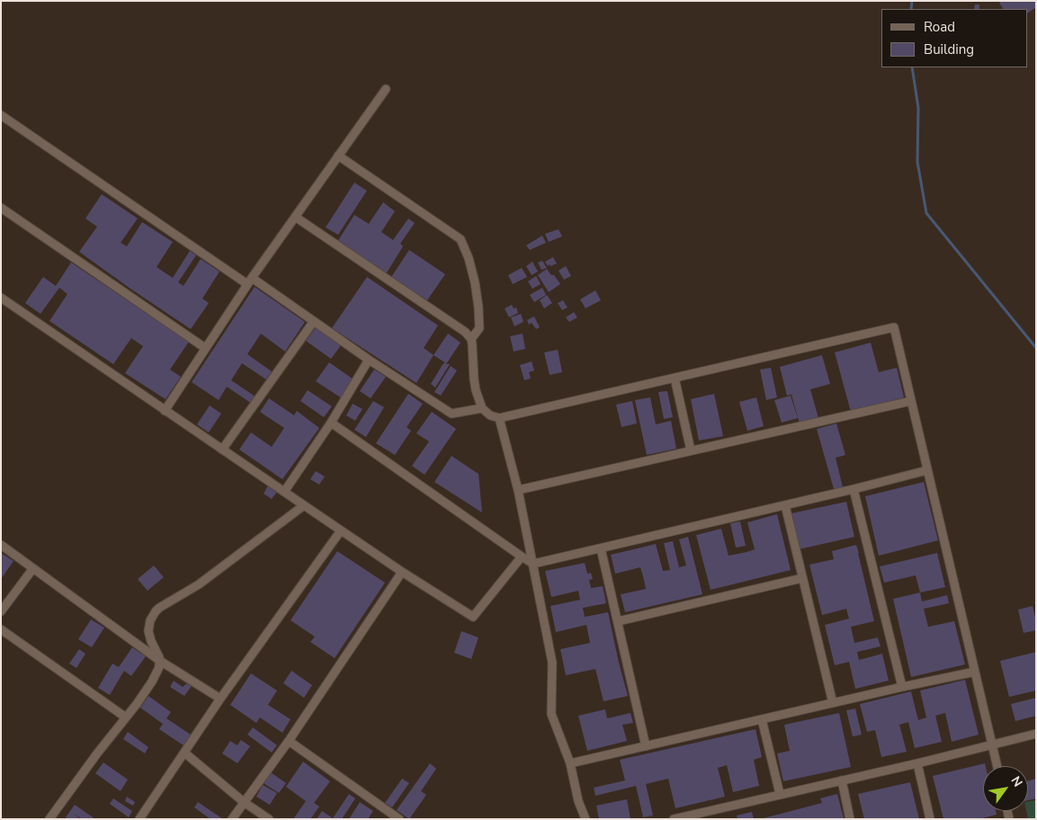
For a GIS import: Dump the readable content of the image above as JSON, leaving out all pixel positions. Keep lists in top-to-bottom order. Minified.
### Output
{"legend":["Road","Building"],"north":"top right"}
